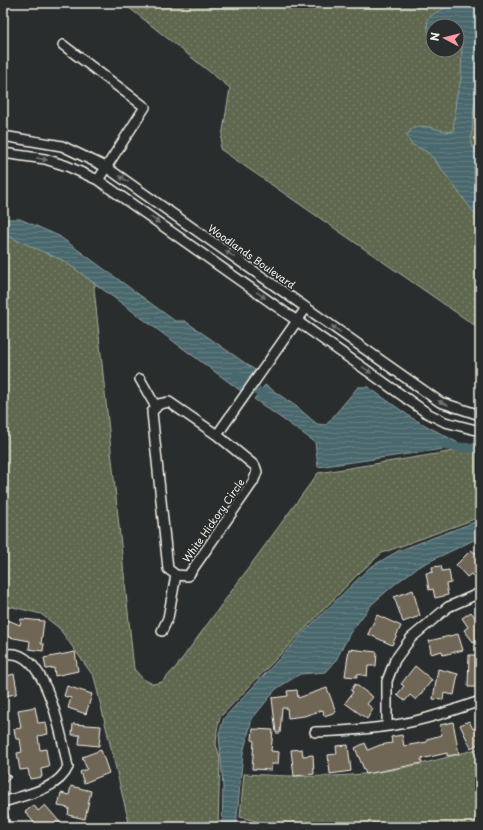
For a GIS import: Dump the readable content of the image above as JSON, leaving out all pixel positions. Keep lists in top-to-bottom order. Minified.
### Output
{"streets":{"street":["Woodlands Boulevard","White Hickory Circle"]},"north":"left"}
